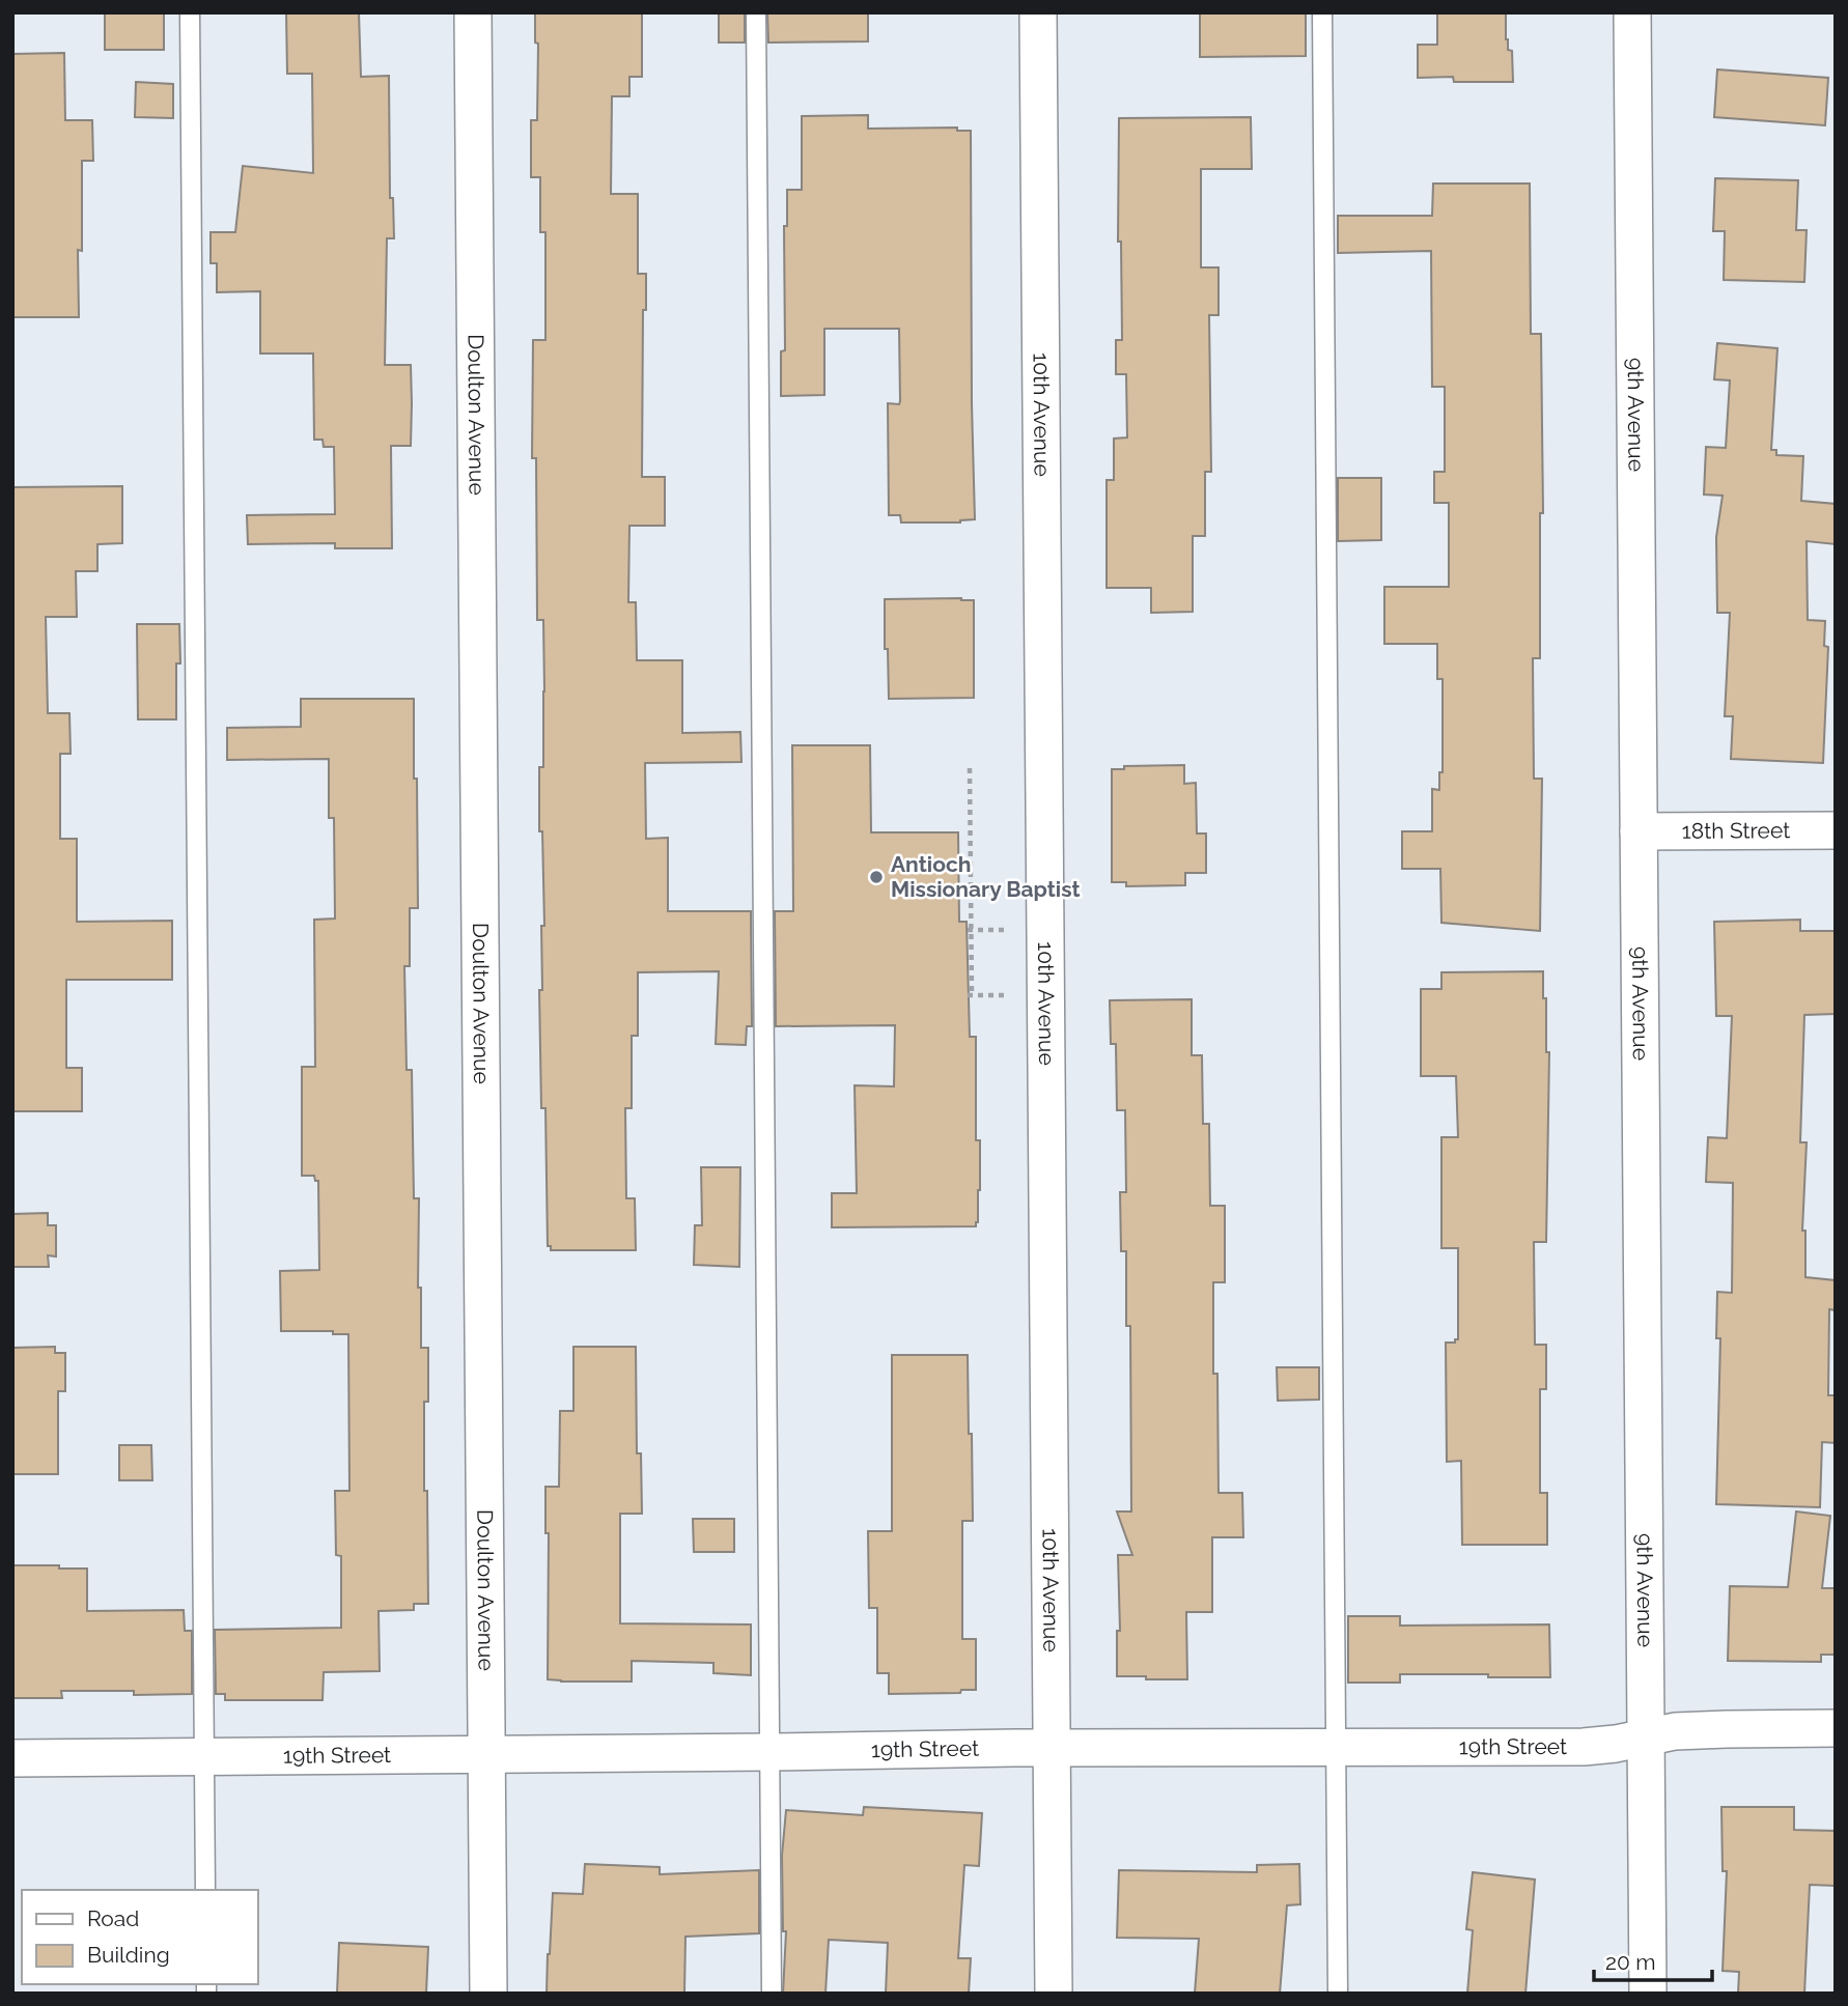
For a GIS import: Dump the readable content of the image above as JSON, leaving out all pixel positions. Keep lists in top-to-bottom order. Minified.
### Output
{"streets":{"street":["Doulton Avenue","10th Avenue","9th Avenue","18th Street","19th Street"]},"crossings":[["Doulton Avenue","19th Street"],["10th Avenue","19th Street"],["9th Avenue","18th Street"],["9th Avenue","19th Street"]],"places":["Antioch Missionary Baptist"],"legend":["Road","Building"],"scale_bar":"20 m"}
